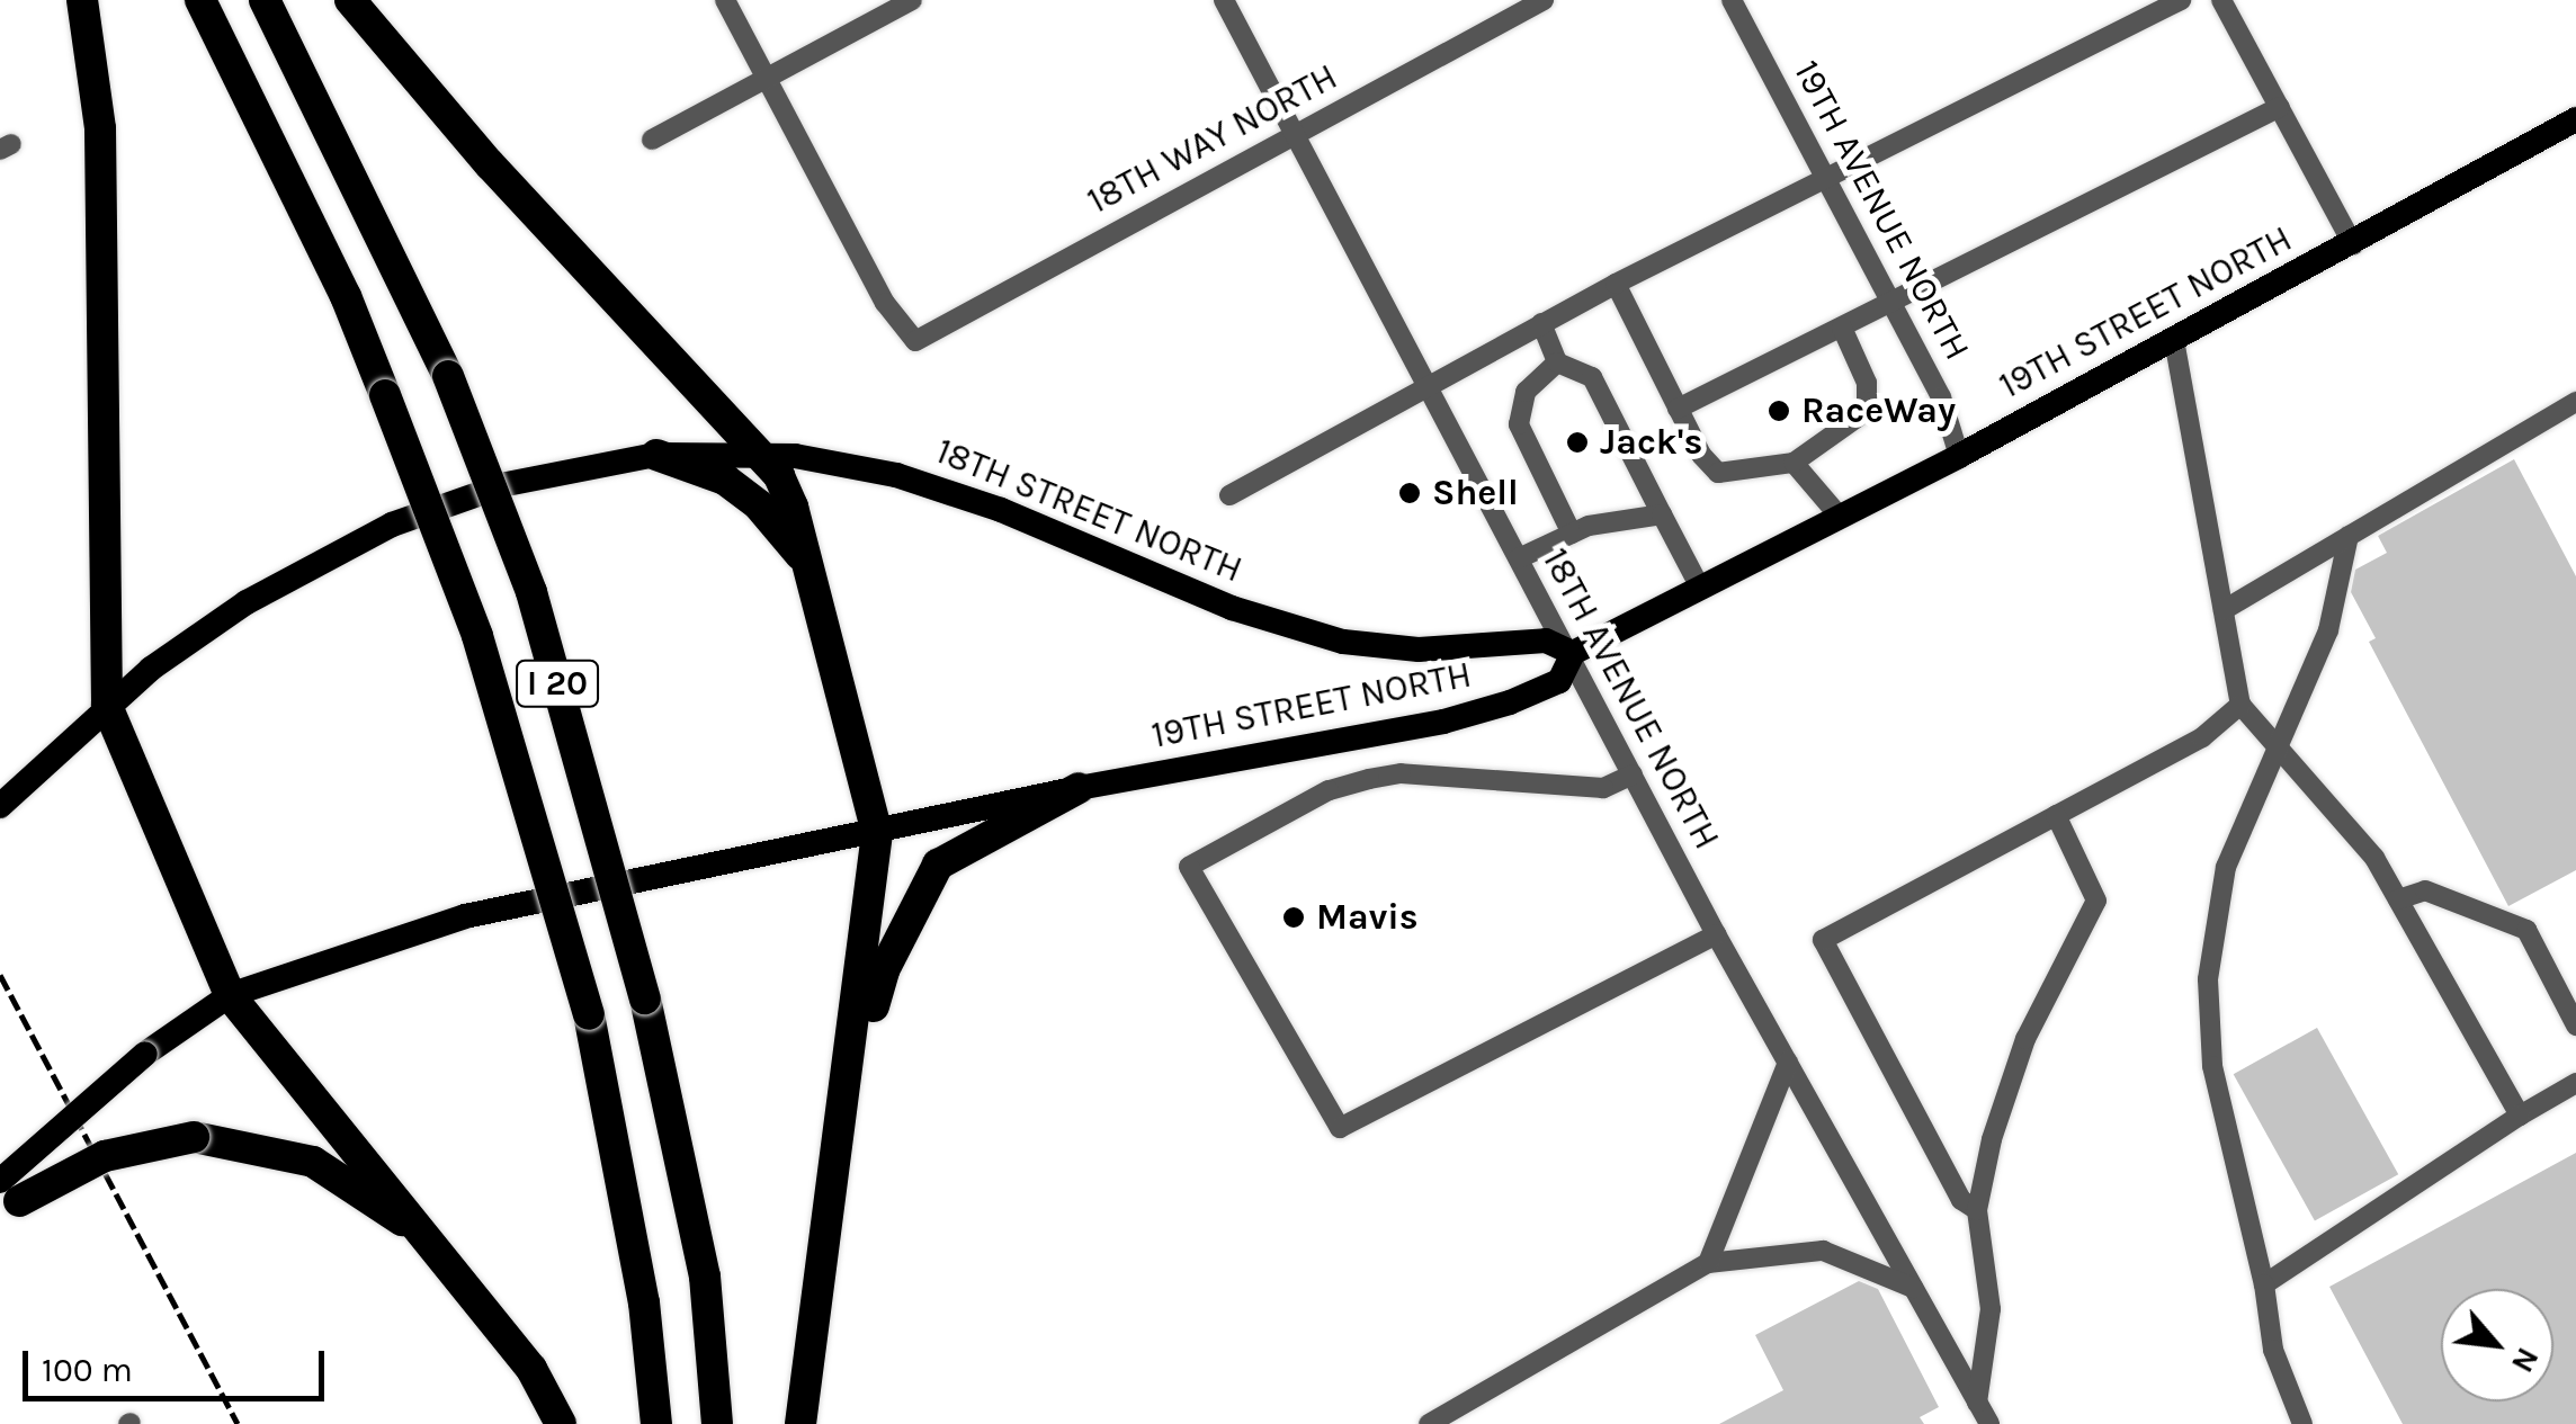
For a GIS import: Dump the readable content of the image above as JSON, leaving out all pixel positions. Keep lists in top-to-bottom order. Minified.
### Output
{"streets":{"highway":["I 20"],"main road":["19TH STREET NORTH","18TH STREET NORTH"],"street":["18TH WAY NORTH","19TH AVENUE NORTH","18TH AVENUE NORTH"]},"crossings":[["18TH WAY NORTH","18TH AVENUE NORTH"],["19TH AVENUE NORTH","19TH STREET NORTH"],["19TH AVENUE NORTH","18TH STREET NORTH"],["19TH STREET NORTH","18TH STREET NORTH"],["19TH STREET NORTH","18TH AVENUE NORTH"],["18TH STREET NORTH","18TH AVENUE NORTH"]],"places":["RaceWay","Jack's","Shell","Mavis"],"scale_bar":"100 m","north":"bottom right"}
